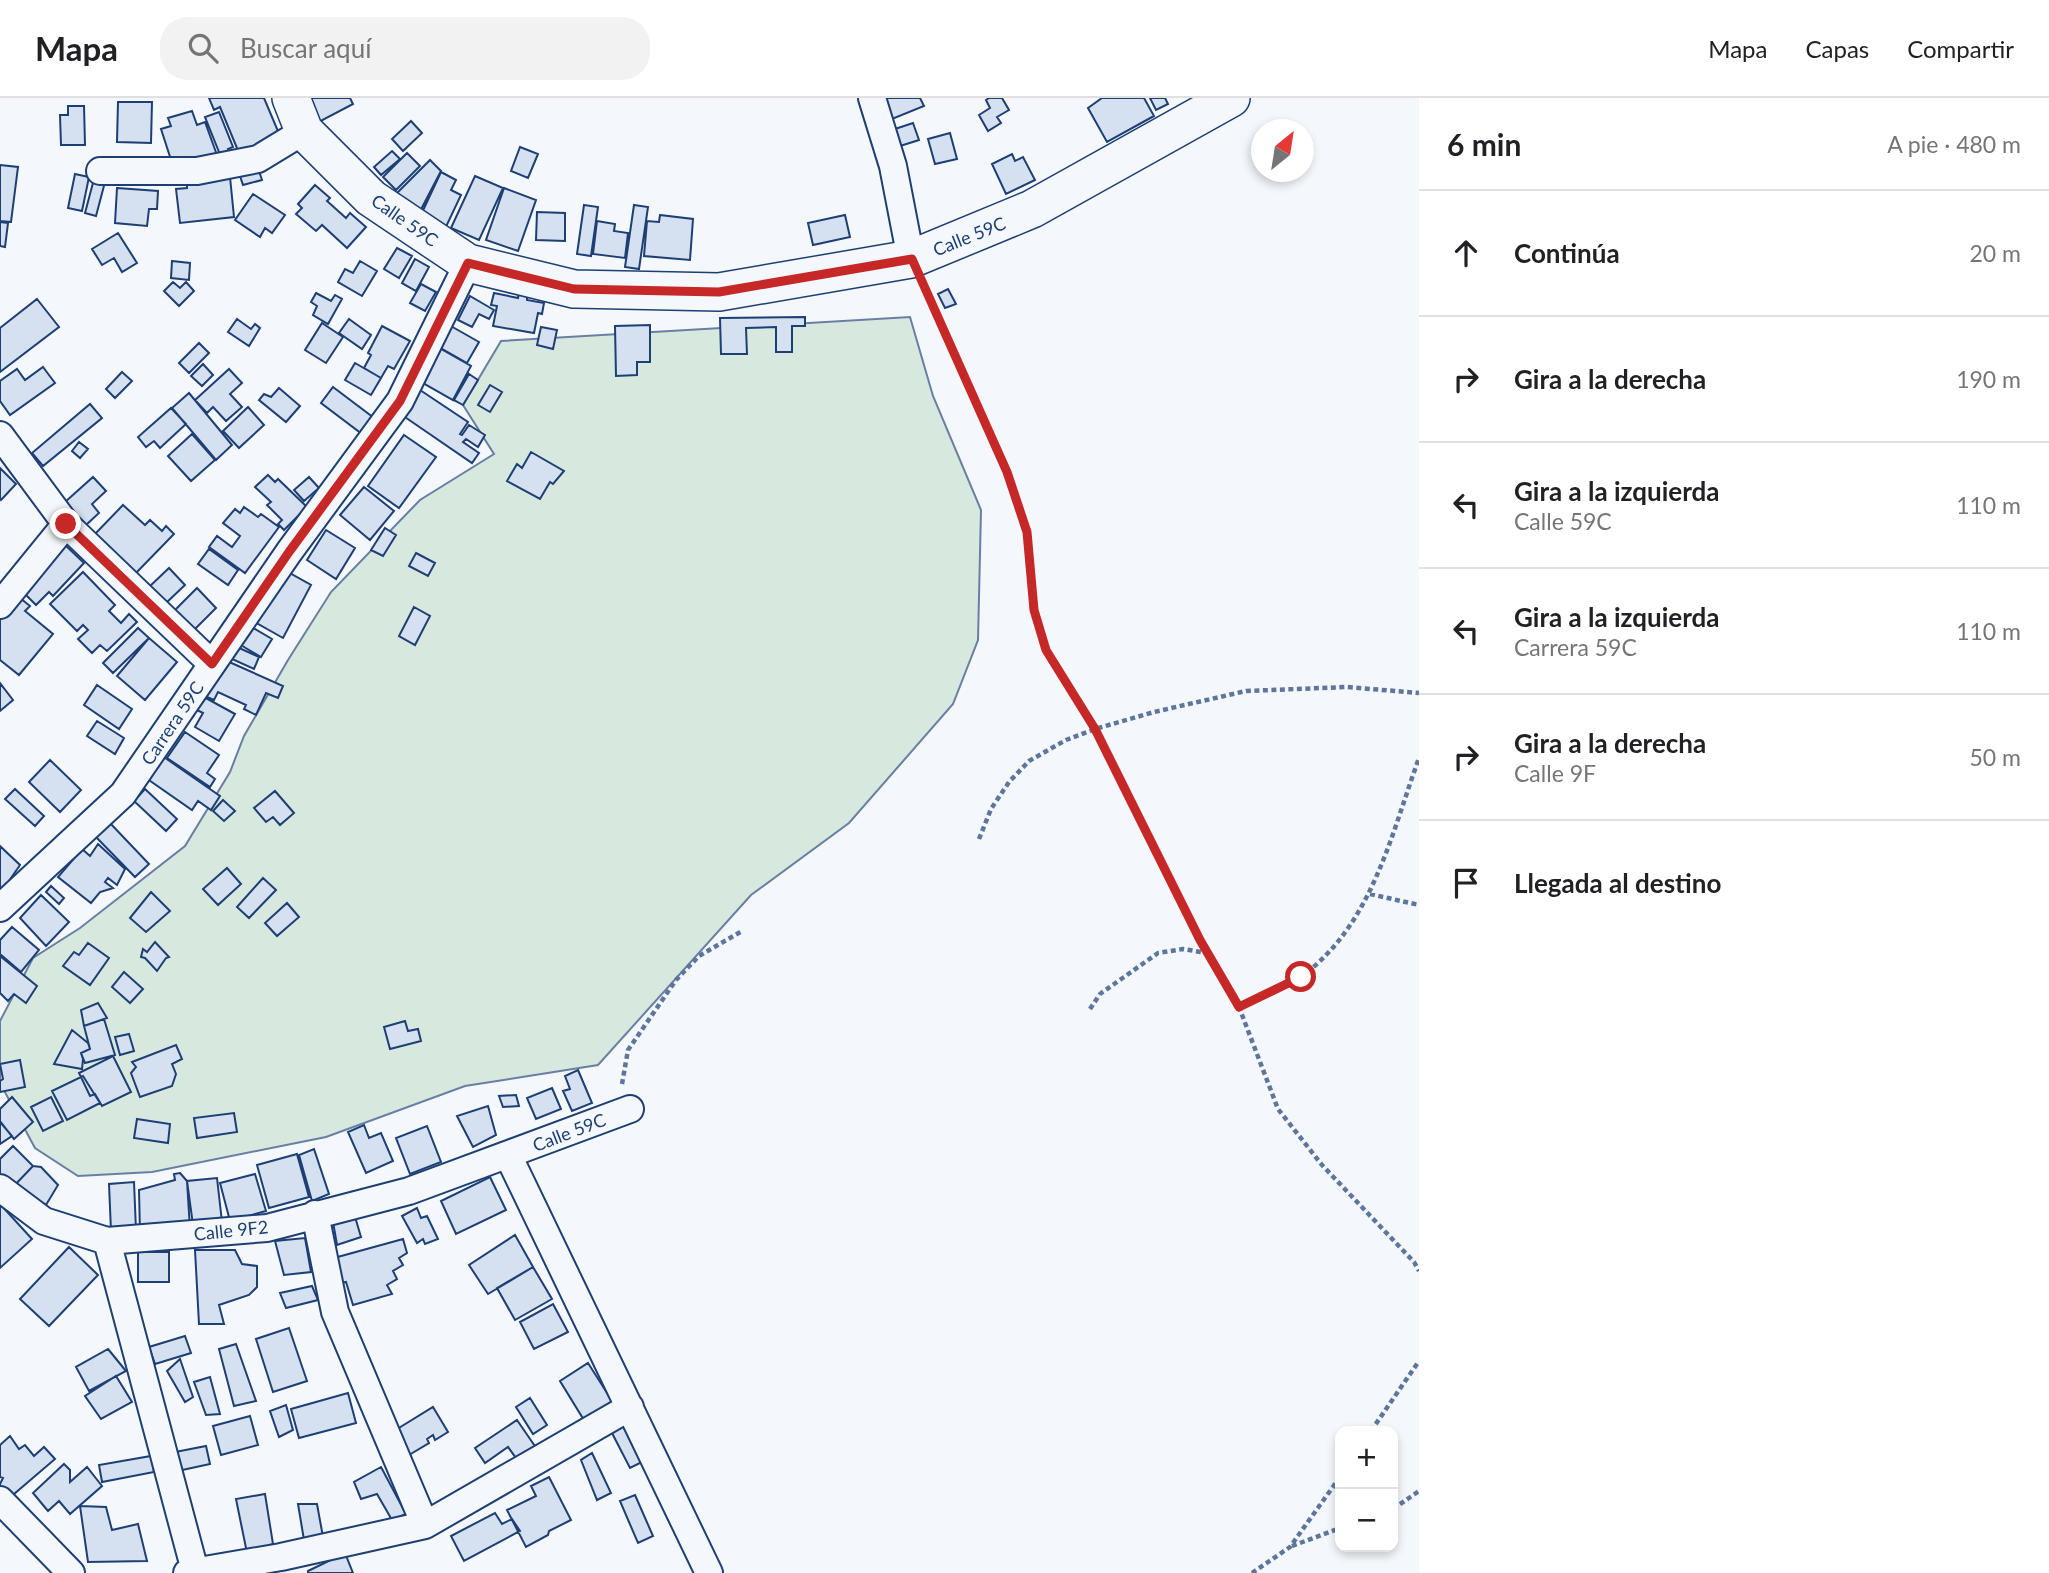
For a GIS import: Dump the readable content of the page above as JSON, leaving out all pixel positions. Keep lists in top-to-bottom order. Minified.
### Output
{"streets":{"street":["Calle 59C","Carrera 59C","Calle 9F2"]},"crossings":[["Calle 59C","Carrera 59C"],["Calle 59C","Calle 9F2"]],"north":"top right","page":{"header":"Mapa","search":"Buscar aquí","nav":["Mapa","Capas","Compartir"],"heading":["6 min","A pie · 480 m"],"list":[["Continúa","20 m"],["Gira a la derecha","190 m"],["Gira a la izquierda","Calle 59C","110 m"],["Gira a la izquierda","Carrera 59C","110 m"],["Gira a la derecha","Calle 9F","50 m"],"Llegada al destino"],"map_buttons":["+","−"]}}
